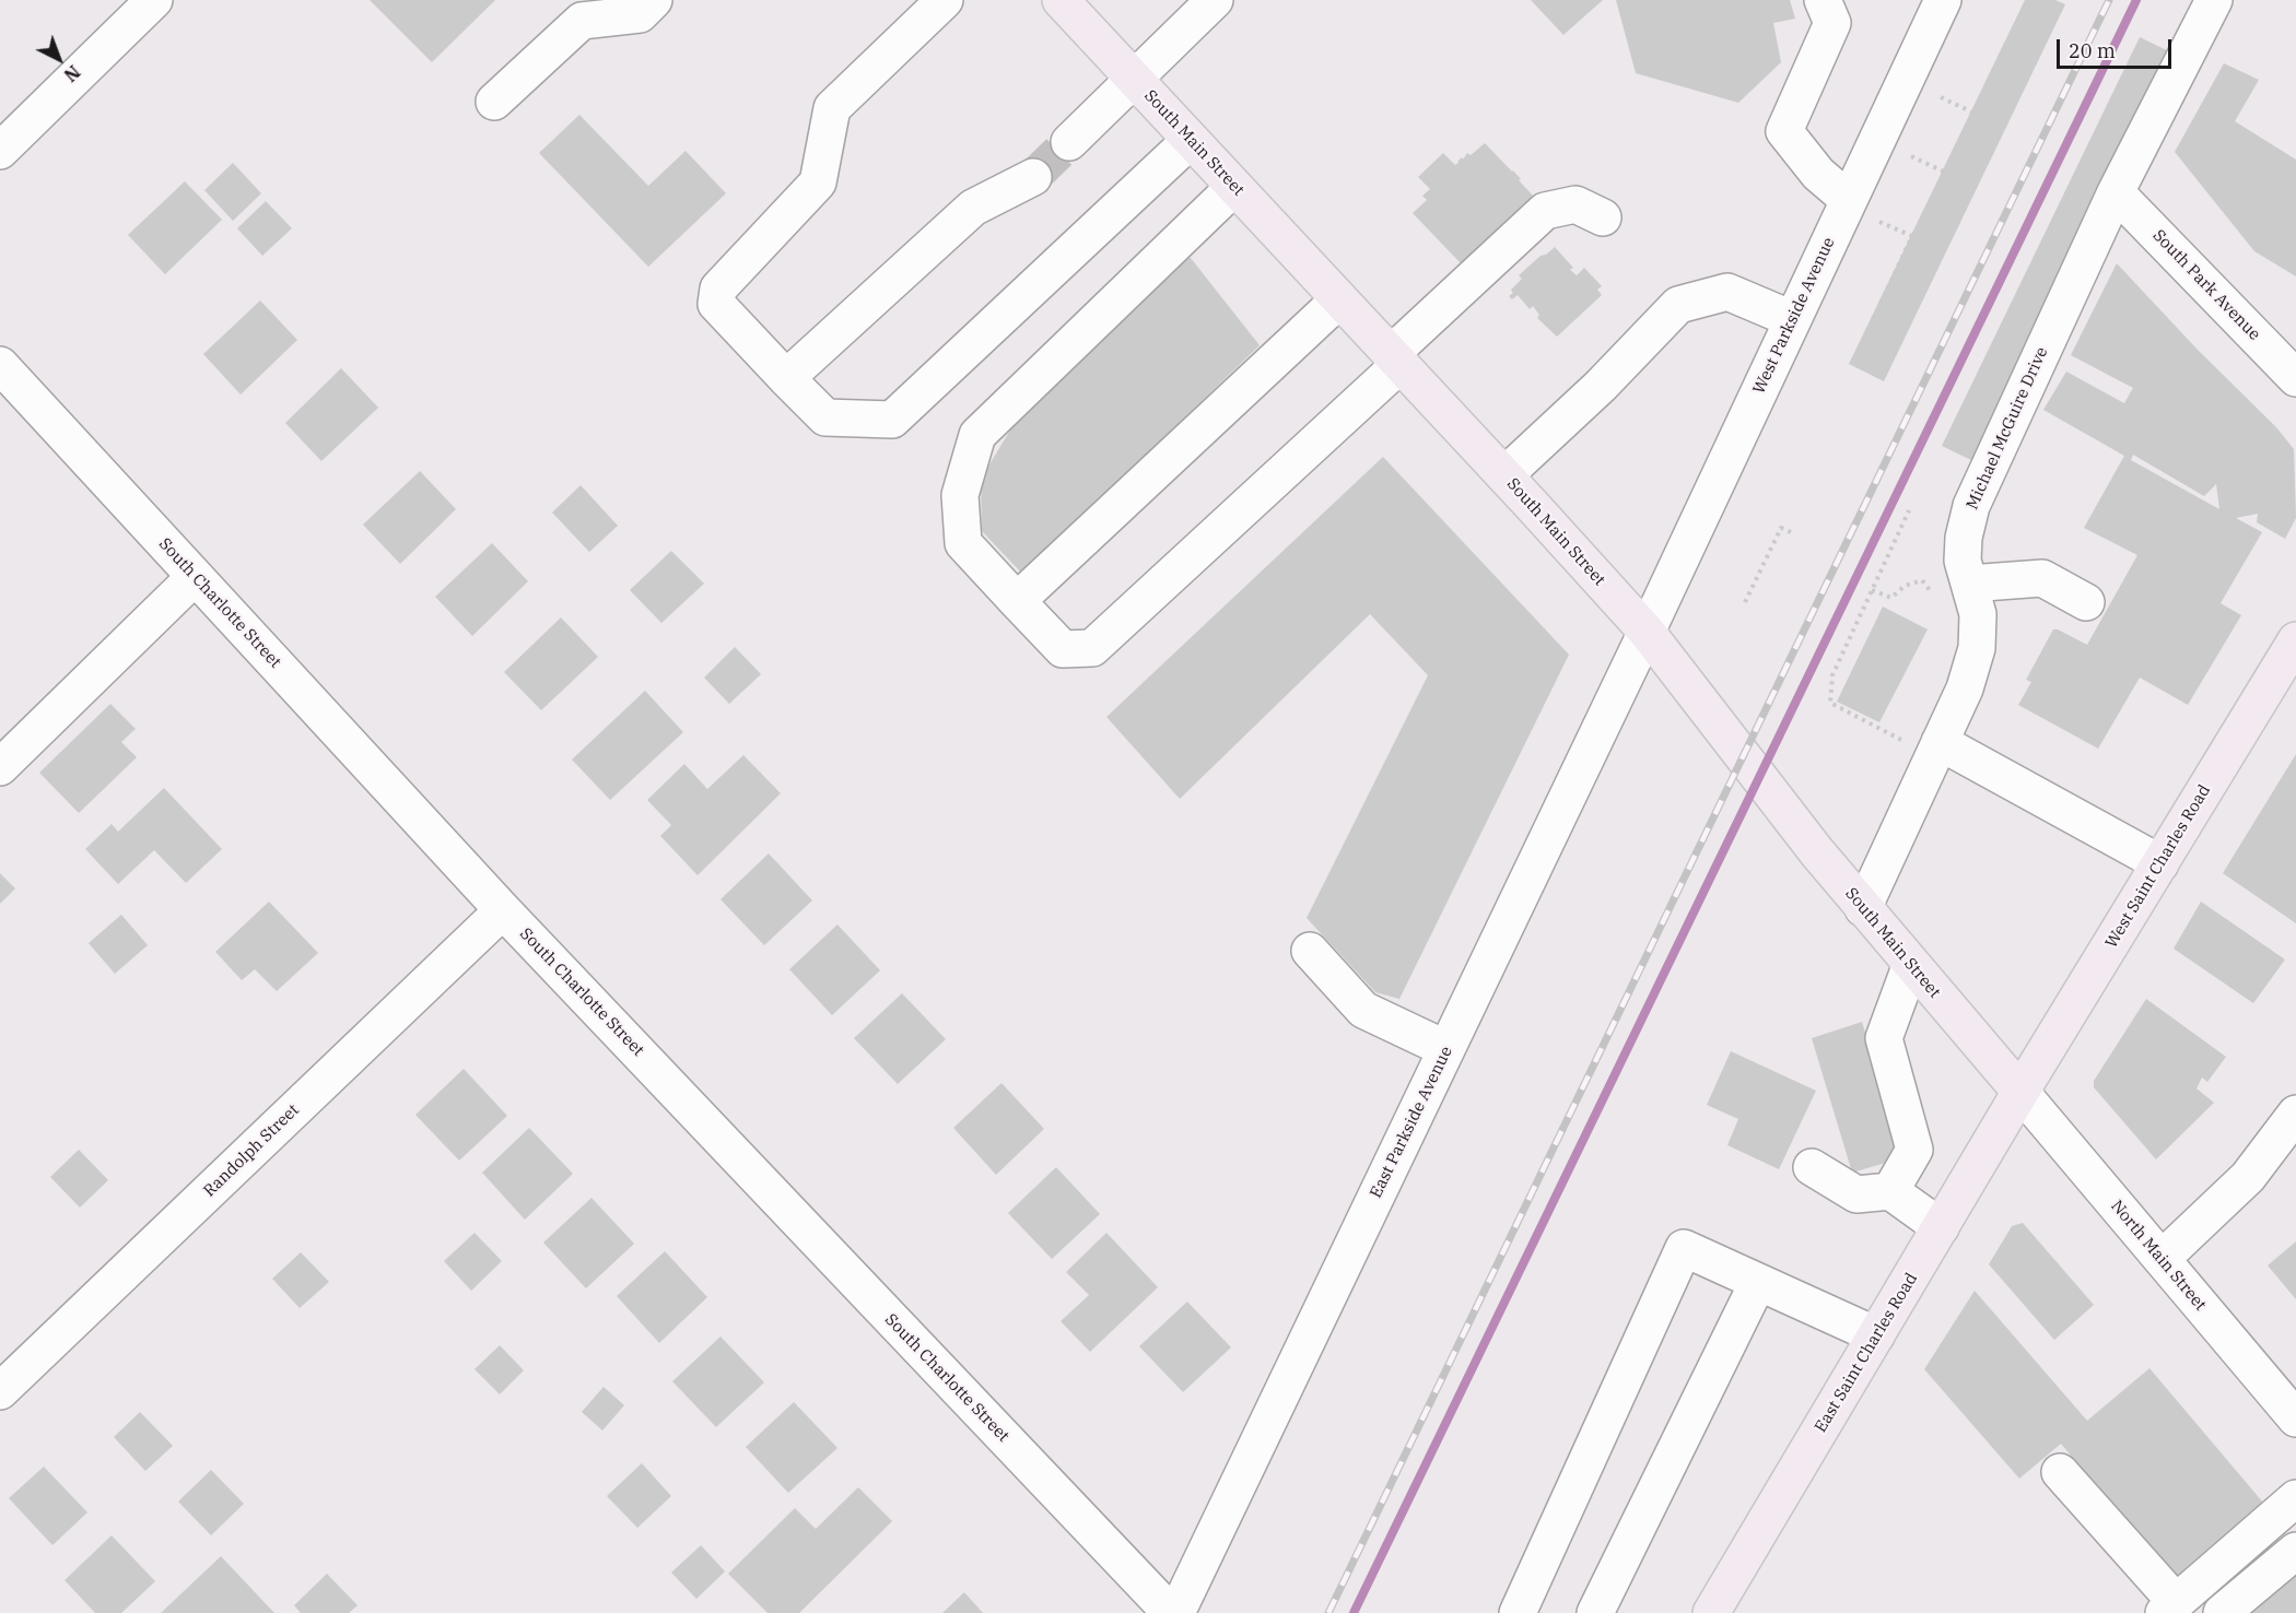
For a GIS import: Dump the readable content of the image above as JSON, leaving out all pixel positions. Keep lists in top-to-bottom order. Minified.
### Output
{"streets":{"main road":["South Main Street","West Saint Charles Road","East Saint Charles Road"],"street":["South Park Avenue","West Parkside Avenue","Michael McGuire Drive","South Charlotte Street","East Parkside Avenue","Randolph Street","North Main Street"]},"crossings":[["South Main Street","West Parkside Avenue"],["South Main Street","Michael McGuire Drive"],["South Main Street","West Saint Charles Road"],["South Main Street","East Parkside Avenue"],["South Main Street","North Main Street"],["South Main Street","East Saint Charles Road"],["South Park Avenue","Michael McGuire Drive"],["West Parkside Avenue","East Parkside Avenue"],["South Charlotte Street","Randolph Street"],["West Saint Charles Road","North Main Street"],["West Saint Charles Road","East Saint Charles Road"],["North Main Street","East Saint Charles Road"]],"scale_bar":"20 m","north":"bottom right"}
